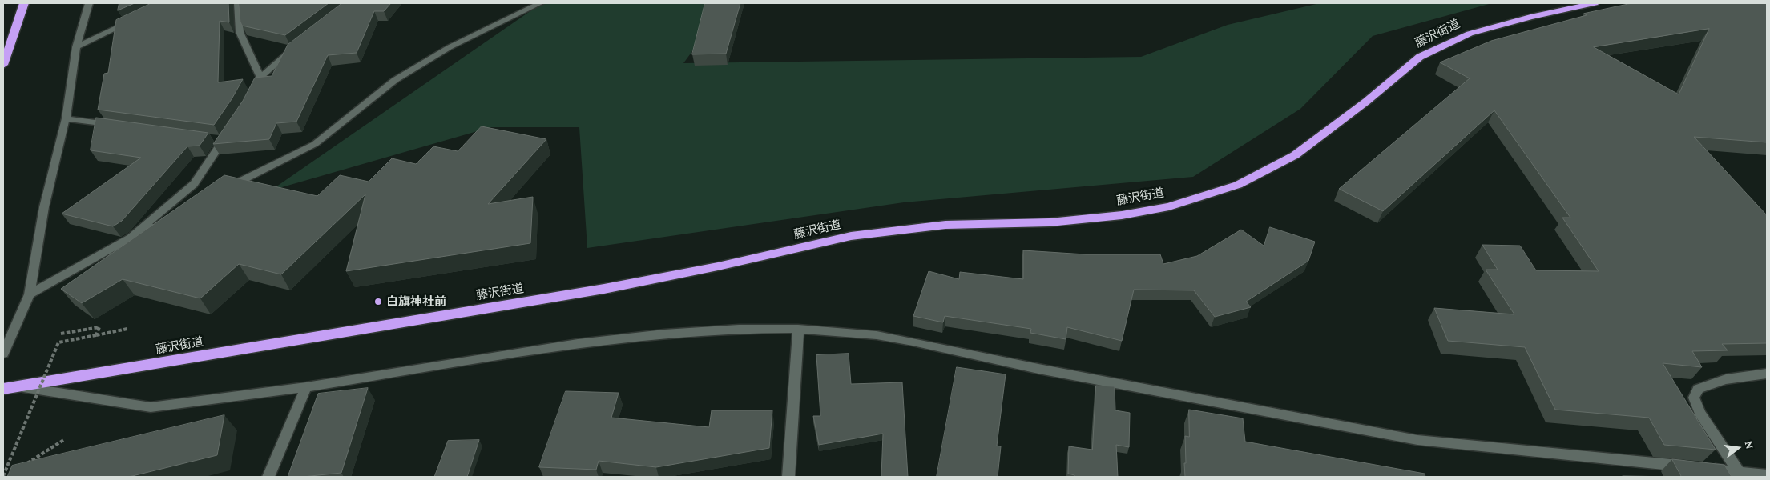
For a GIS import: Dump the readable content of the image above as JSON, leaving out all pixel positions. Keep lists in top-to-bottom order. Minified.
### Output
{"streets":{"highway":["藤沢街道"]},"places":["白旗神社前"],"north":"right"}
